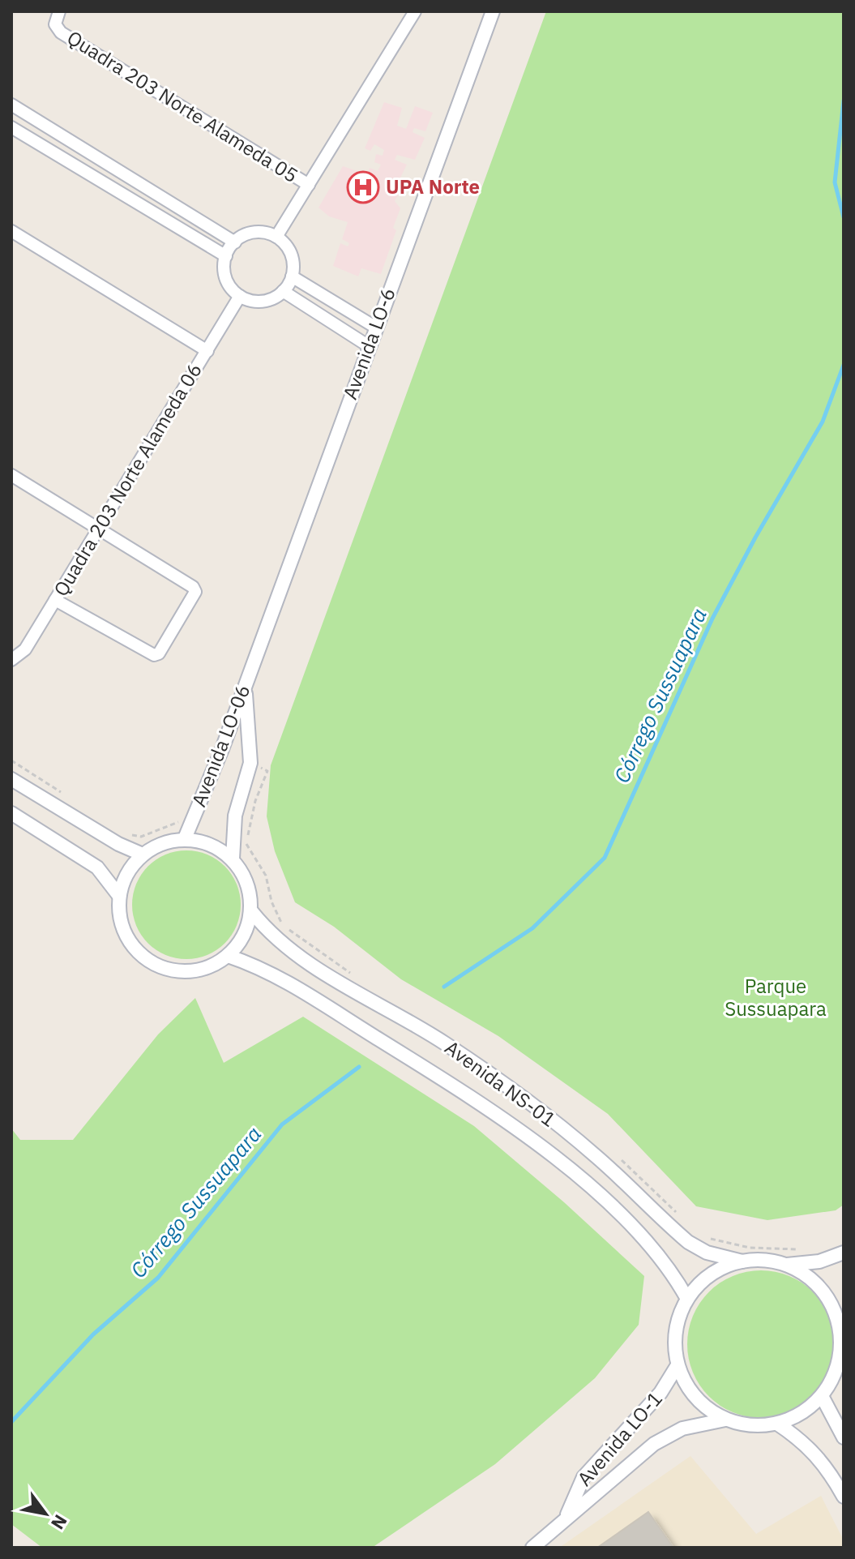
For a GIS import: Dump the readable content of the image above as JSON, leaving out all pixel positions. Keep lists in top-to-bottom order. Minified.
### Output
{"streets":{"street":["Quadra 203 Norte Alameda 05","Avenida LO-6","Quadra 203 Norte Alameda 06","Avenida LO-06","Avenida NS-01","Avenida LO-1"]},"crossings":[["Avenida LO-6","Avenida LO-06"],["Avenida LO-06","Avenida NS-01"],["Avenida NS-01","Avenida LO-1"]],"water":["Córrego Sussuapara"],"parks":["Parque Sussuapara"],"places":{"hospital":["UPA Norte"]},"north":"bottom right"}
